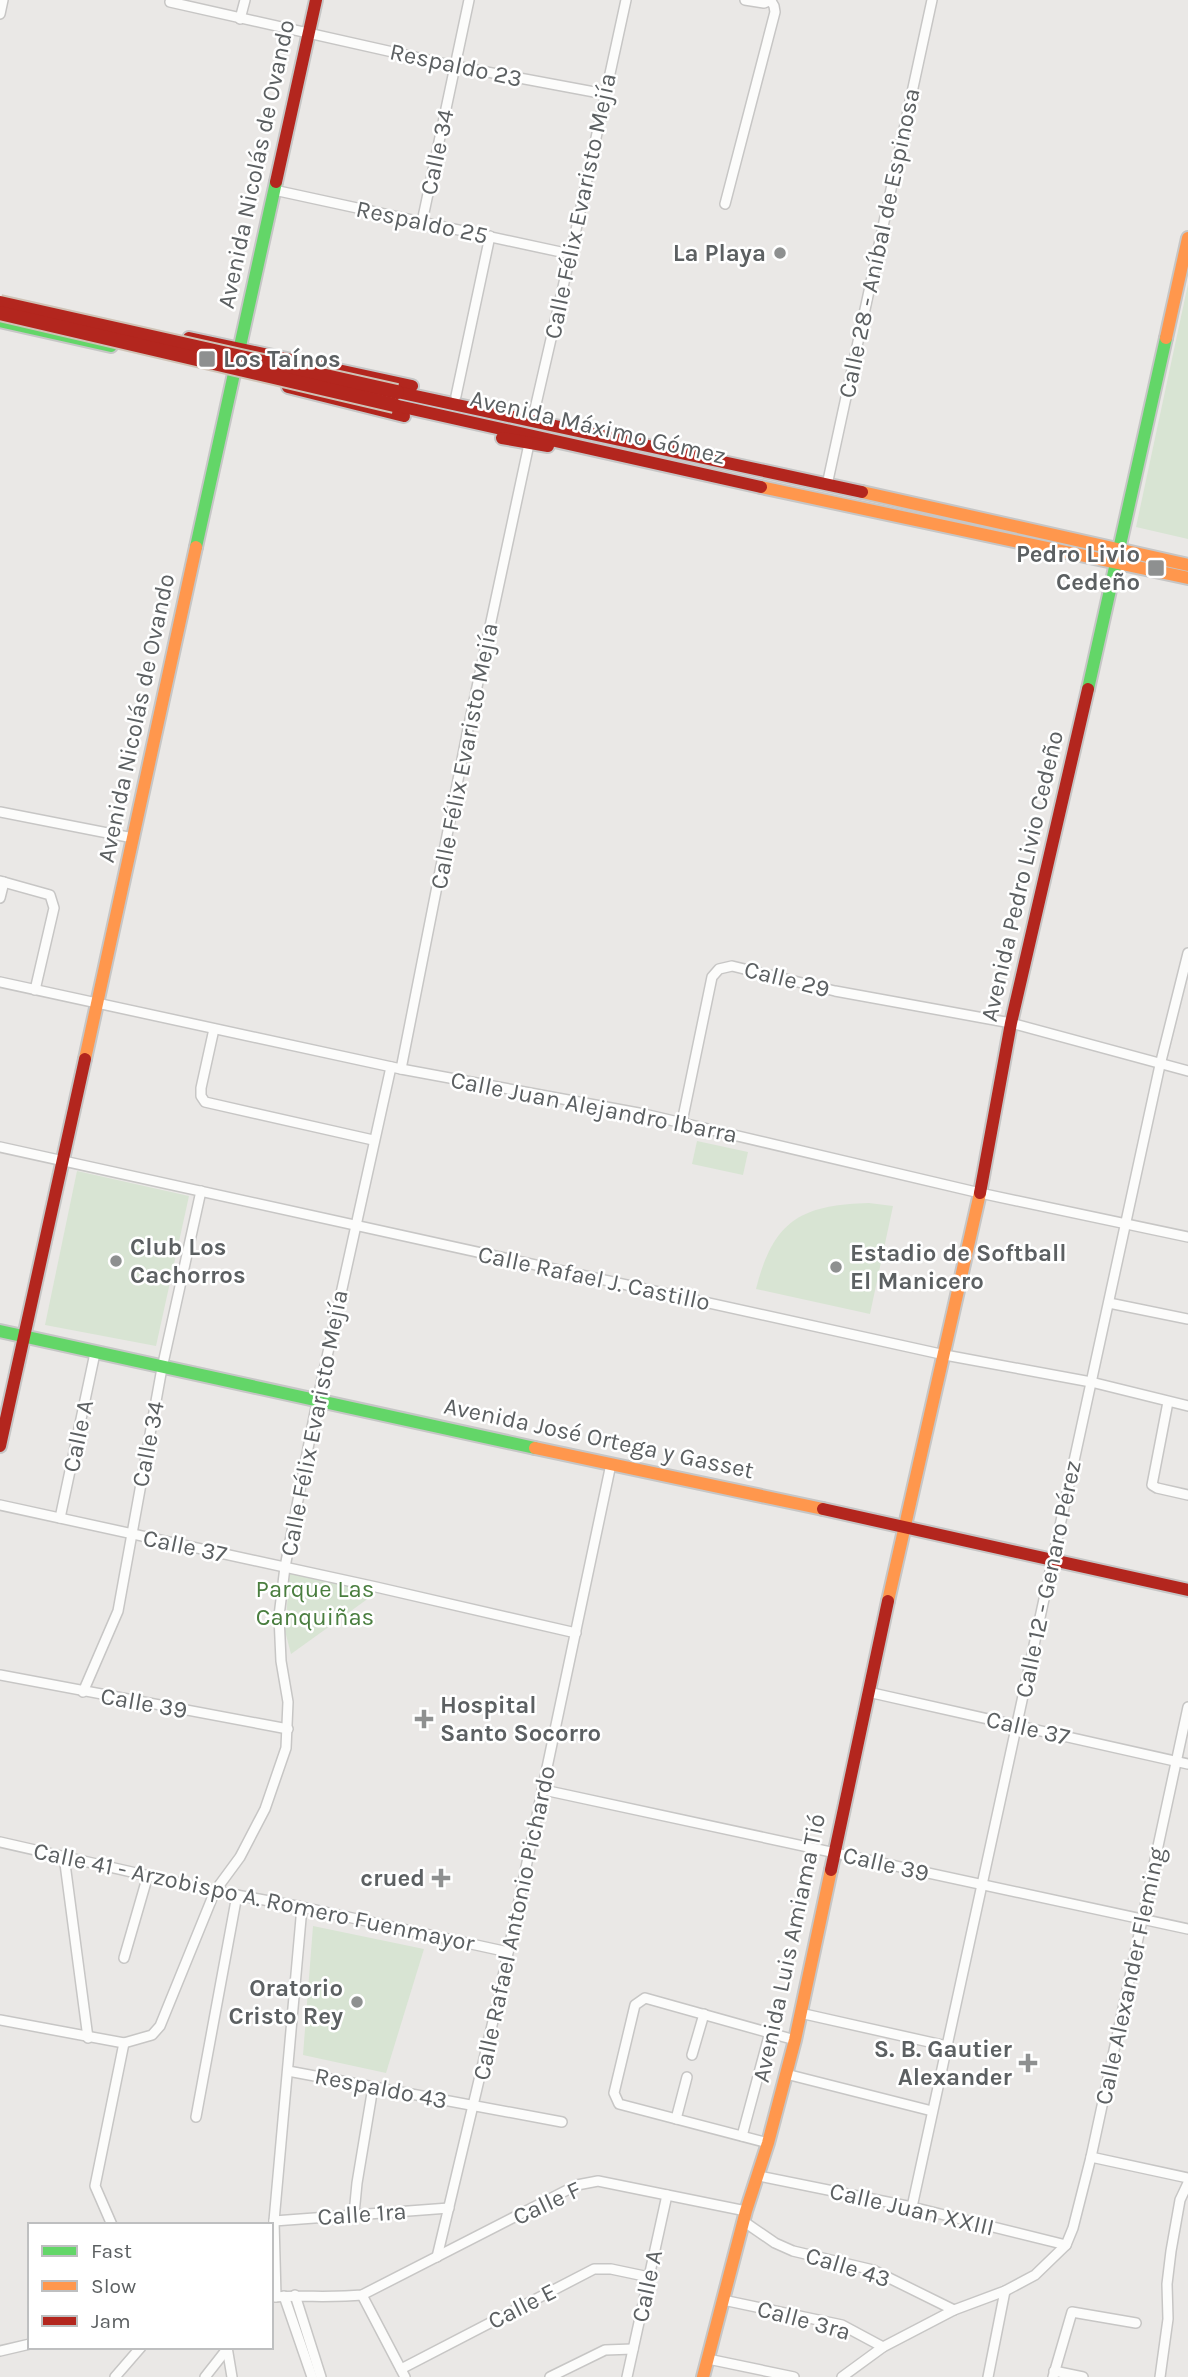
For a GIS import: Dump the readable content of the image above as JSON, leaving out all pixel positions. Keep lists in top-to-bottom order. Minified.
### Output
{"streets":{"main road":["Avenida Nicolás de Ovando","Avenida Máximo Gómez","Avenida Pedro Livio Cedeño","Avenida José Ortega y Gasset","Avenida Luis Amiama Tió"],"street":["Respaldo 23","Calle 34","Calle Félix Evaristo Mejía","Respaldo 25","Calle 28 - Aníbal de Espinosa","Calle 29","Calle Juan Alejandro lbarra","Calle Rafael J. Castillo","Calle A","Calle 37","Calle 12 - Genaro Pérez","Calle 39","Calle 41 - Arzobispo A. Romero Fuenmayor","Calle Rafael Antonio Pichardo","Calle Alexander Fleming","Respaldo 43","Calle F","Calle Juan XXIII","Calle 1ra","Calle 43","Calle E","Calle 3ra"]},"crossings":[["Respaldo 23","Calle 34"],["Respaldo 23","Avenida Nicolás de Ovando"],["Respaldo 23","Calle Félix Evaristo Mejía"],["Calle 34","Respaldo 25"],["Calle 34","Calle Rafael J. Castillo"],["Calle 34","Avenida José Ortega y Gasset"],["Calle 34","Calle 37"],["Calle 34","Calle 39"],["Avenida Nicolás de Ovando","Respaldo 25"],["Avenida Nicolás de Ovando","Calle Juan Alejandro lbarra"],["Avenida Nicolás de Ovando","Calle Rafael J. Castillo"],["Avenida Nicolás de Ovando","Avenida José Ortega y Gasset"],["Calle Félix Evaristo Mejía","Respaldo 25"],["Calle Félix Evaristo Mejía","Calle Juan Alejandro lbarra"],["Calle Félix Evaristo Mejía","Calle Rafael J. Castillo"],["Calle Félix Evaristo Mejía","Avenida José Ortega y Gasset"],["Calle Félix Evaristo Mejía","Calle 37"],["Calle Félix Evaristo Mejía","Calle 39"],["Calle Félix Evaristo Mejía","Calle 41 - Arzobispo A. Romero Fuenmayor"],["Calle 28 - Aníbal de Espinosa","Avenida Máximo Gómez"],["Avenida Máximo Gómez","Avenida Pedro Livio Cedeño"],["Avenida Pedro Livio Cedeño","Calle 29"],["Avenida Pedro Livio Cedeño","Calle Juan Alejandro lbarra"],["Avenida Pedro Livio Cedeño","Calle Rafael J. Castillo"],["Avenida Pedro Livio Cedeño","Avenida José Ortega y Gasset"],["Avenida Pedro Livio Cedeño","Avenida Luis Amiama Tió"],["Calle 29","Calle Juan Alejandro lbarra"],["Calle Juan Alejandro lbarra","Calle 12 - Genaro Pérez"],["Calle Rafael J. Castillo","Calle 12 - Genaro Pérez"],["Calle A","Avenida José Ortega y Gasset"],["Calle A","Calle 37"],["Calle A","Calle F"],["Calle A","Calle E"],["Avenida José Ortega y Gasset","Calle 12 - Genaro Pérez"],["Avenida José Ortega y Gasset","Calle Rafael Antonio Pichardo"],["Avenida José Ortega y Gasset","Avenida Luis Amiama Tió"],["Calle 37","Calle 12 - Genaro Pérez"],["Calle 37","Calle Rafael Antonio Pichardo"],["Calle 37","Avenida Luis Amiama Tió"],["Calle 37","Calle Alexander Fleming"],["Calle 12 - Genaro Pérez","Calle 39"],["Calle 12 - Genaro Pérez","Calle Juan XXIII"],["Calle 39","Calle Rafael Antonio Pichardo"],["Calle 39","Avenida Luis Amiama Tió"],["Calle 39","Calle Alexander Fleming"],["Calle 41 - Arzobispo A. Romero Fuenmayor","Calle Rafael Antonio Pichardo"],["Calle Rafael Antonio Pichardo","Respaldo 43"],["Calle Rafael Antonio Pichardo","Calle F"],["Calle Rafael Antonio Pichardo","Calle 1ra"],["Avenida Luis Amiama Tió","Calle F"],["Avenida Luis Amiama Tió","Calle Juan XXIII"],["Avenida Luis Amiama Tió","Calle 43"],["Avenida Luis Amiama Tió","Calle 3ra"],["Calle Alexander Fleming","Calle Juan XXIII"],["Calle F","Calle 43"]],"parks":["Parque Las Canquiñas"],"places":{"other":["La Playa","Club Los Cachorros","Estadio de Softball El Manicero","Oratorio Cristo Rey"],"transit":["Los Taínos","Pedro Livio Cedeño"],"health":["Hospital Santo Socorro","crued","S. B. Gautier Alexander"]},"legend":["Fast","Slow","Jam"]}
